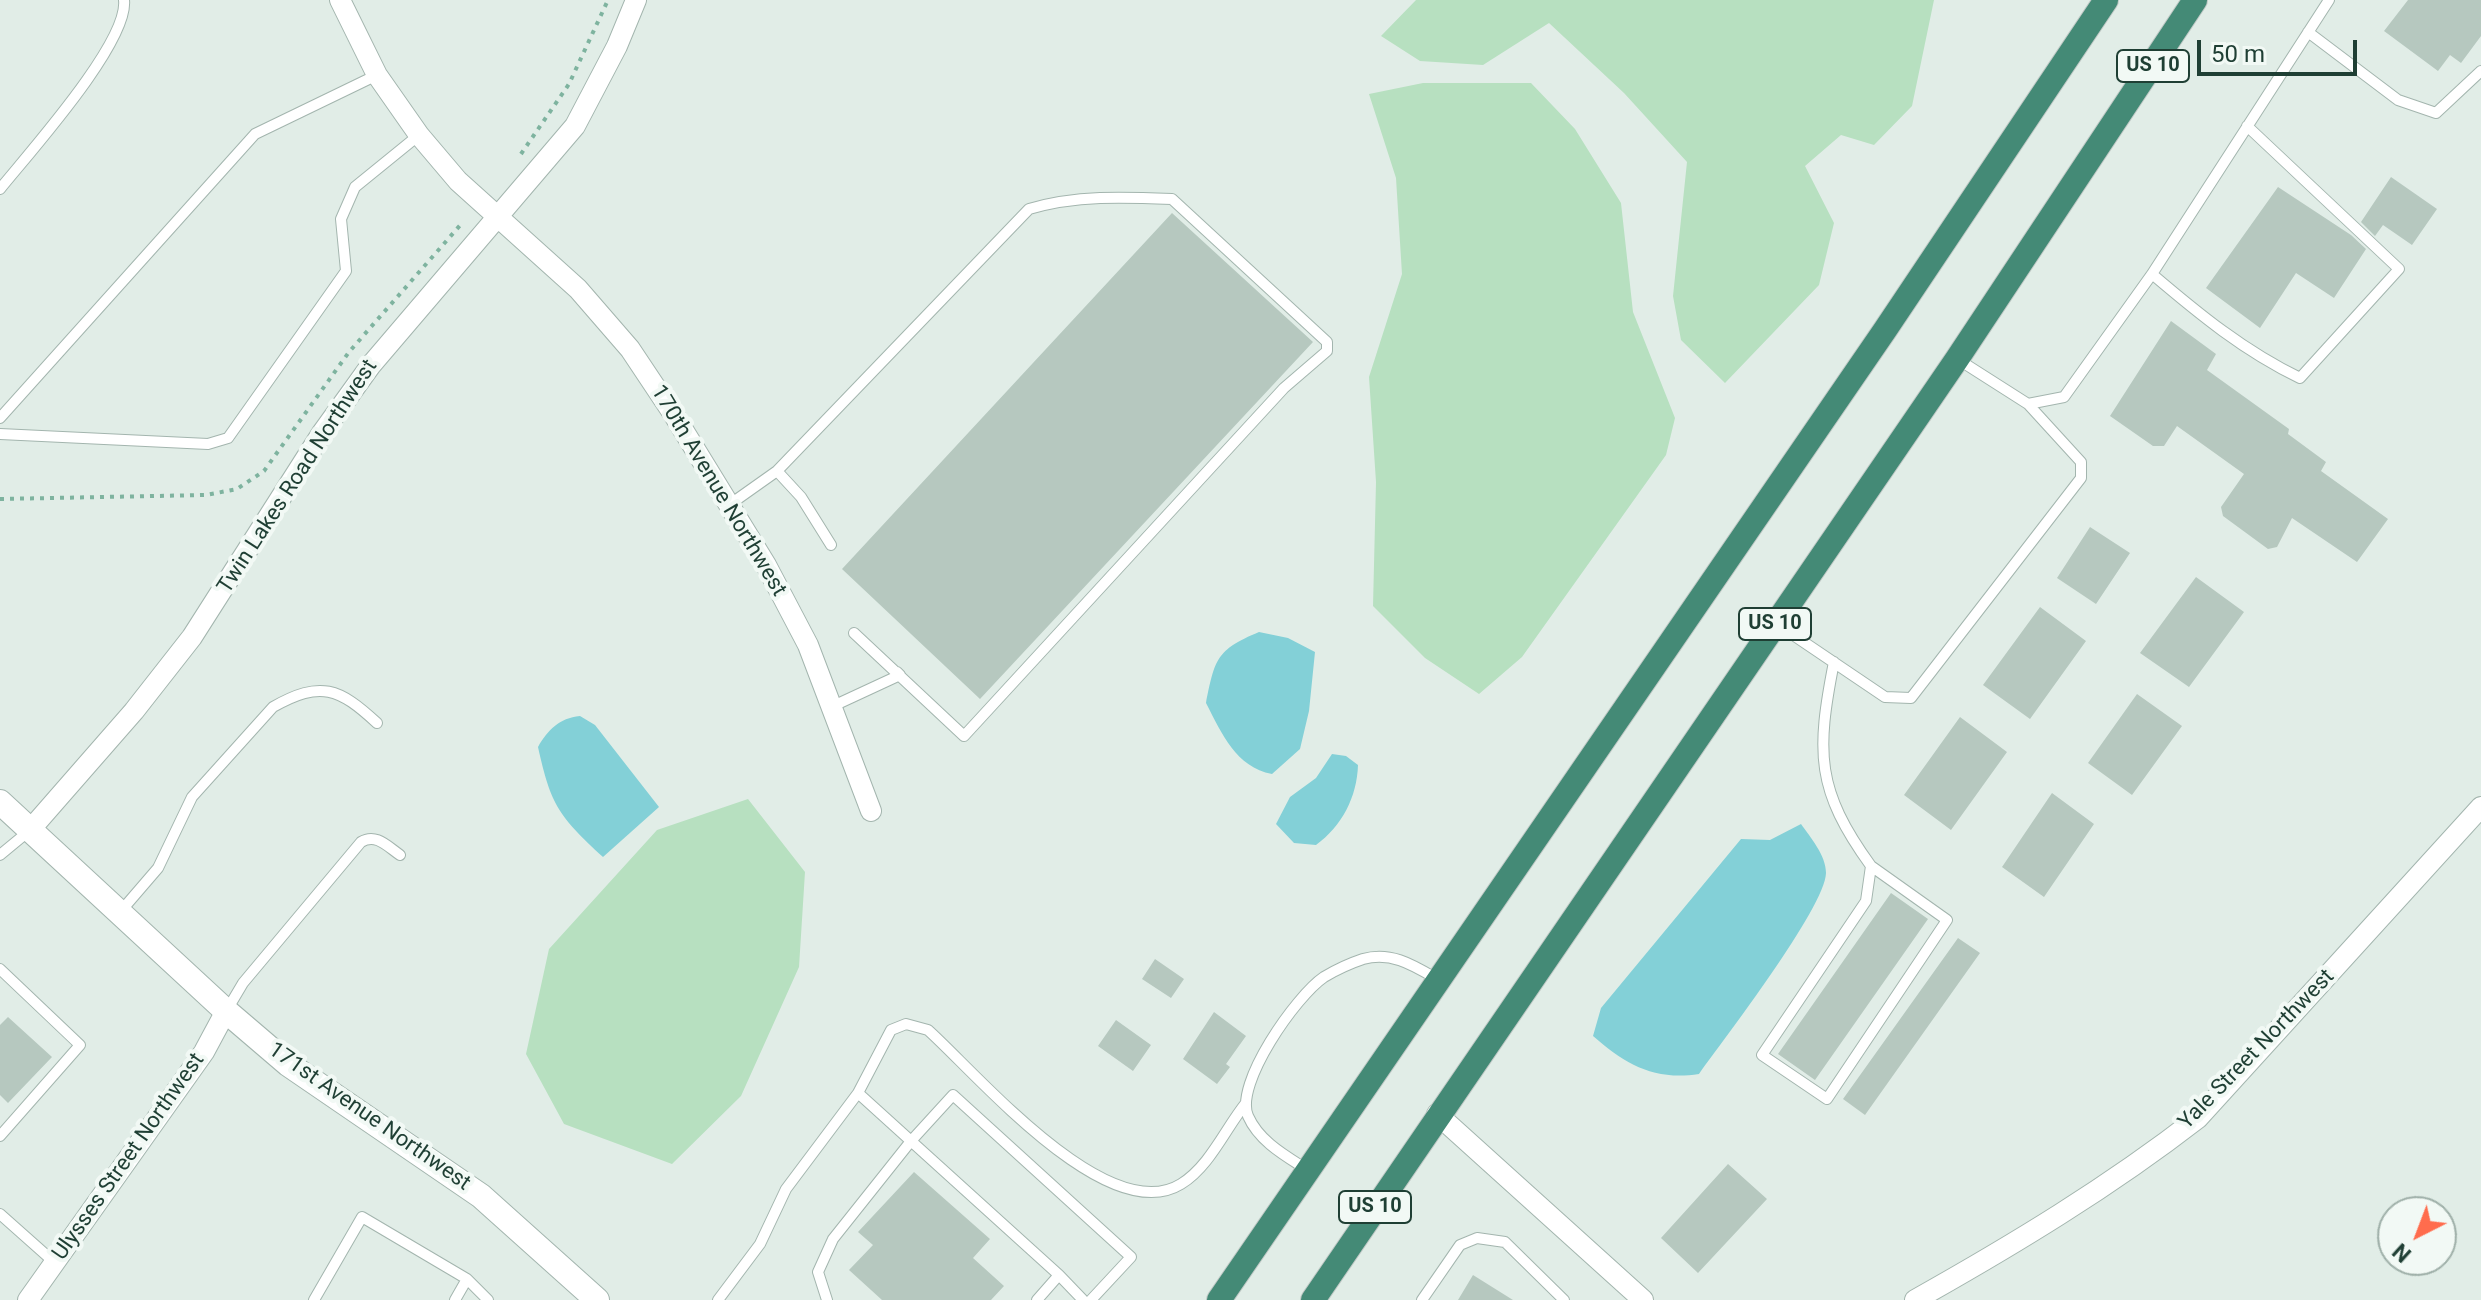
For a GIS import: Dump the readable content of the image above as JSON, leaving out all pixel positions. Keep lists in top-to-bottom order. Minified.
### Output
{"streets":{"highway":["US 10"],"street":["Twin Lakes Road Northwest","170th Avenue Northwest","Yale Street Northwest","171st Avenue Northwest","Ulysses Street Northwest"]},"crossings":[["Twin Lakes Road Northwest","170th Avenue Northwest"],["Twin Lakes Road Northwest","171st Avenue Northwest"],["171st Avenue Northwest","Ulysses Street Northwest"]],"scale_bar":"50 m","north":"bottom left"}
